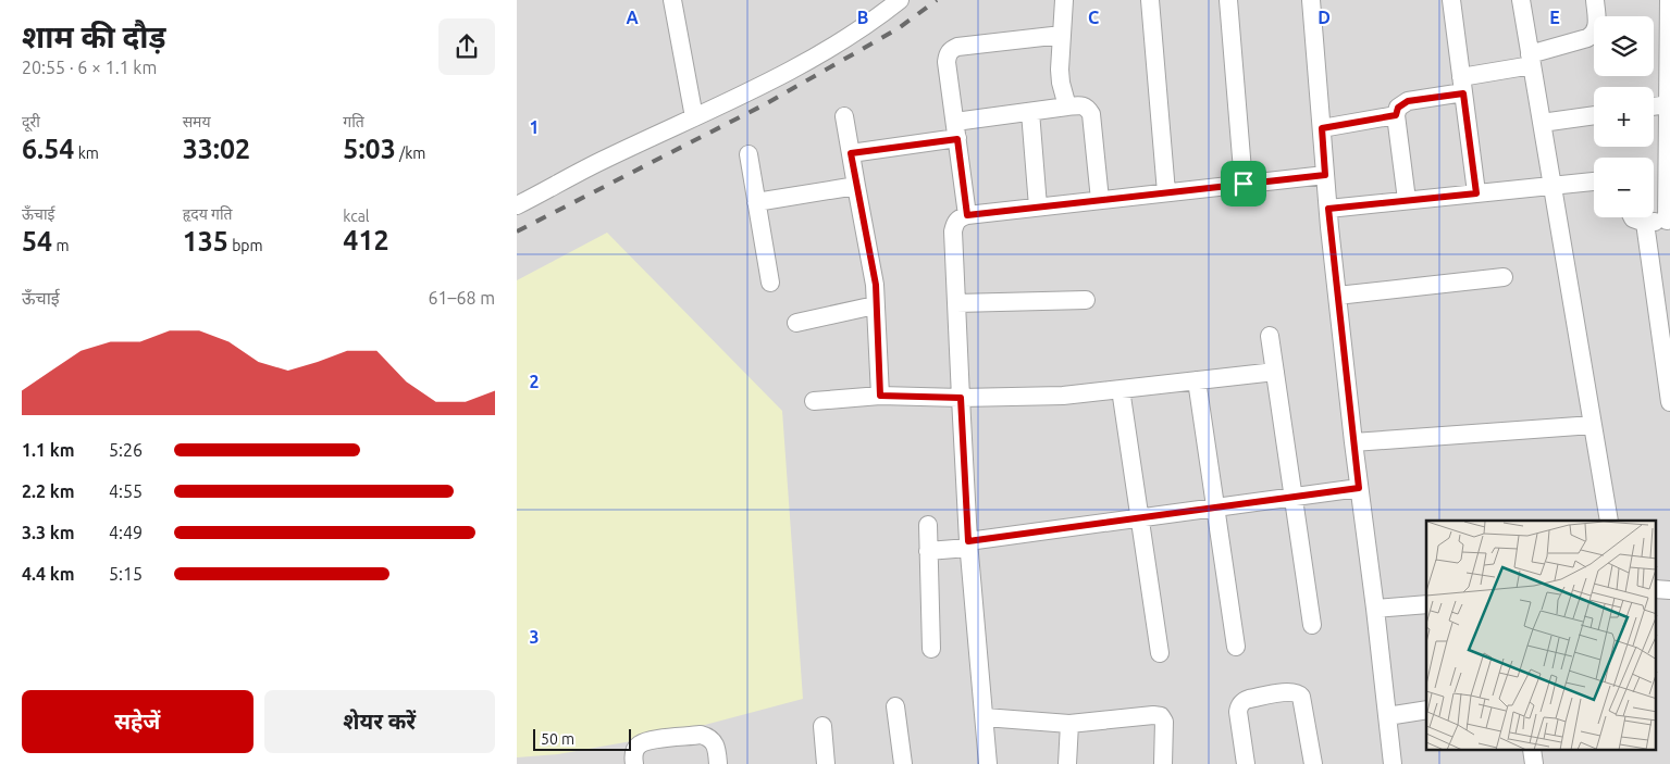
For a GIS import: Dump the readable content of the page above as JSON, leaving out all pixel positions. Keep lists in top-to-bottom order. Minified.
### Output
{"scale_bar":"50 m","page":{"heading":["शाम की दौड़","20:55 · 6 × 1.1 km"],"map_buttons":["+","−"],"stats":[["दूरी","6.54 km"],["समय","33:02"],["गति","5:03 /km"],["ऊँचाई","54 m"],["हृदय गति","135 bpm"],["kcal","412"]],"chart":["ऊँचाई","61–68 m"],"list":[{"name":"1.1 km","note":"5:26"},{"name":"2.2 km","note":"4:55"},{"name":"3.3 km","note":"4:49"},{"name":"4.4 km","note":"5:15"}],"buttons":["सहेजें","शेयर करें"],"scale":"50 m"},"grid":{"columns":["A","B","C","D","E"],"rows":["1","2","3"]}}
